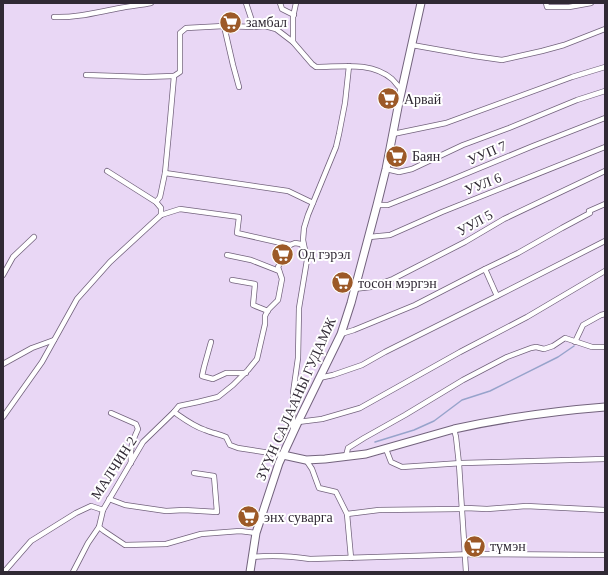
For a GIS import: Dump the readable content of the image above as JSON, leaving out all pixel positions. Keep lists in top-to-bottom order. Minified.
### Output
{"streets":{"main road":["ЗҮҮН САЛААНЫ ГУДАМЖ"],"street":["УУП 7","УУЛ 6","УУЛ 5","МАЛЧИН 2"]},"crossings":[["УУП 7","ЗҮҮН САЛААНЫ ГУДАМЖ"],["УУЛ 6","ЗҮҮН САЛААНЫ ГУДАМЖ"],["УУЛ 5","ЗҮҮН САЛААНЫ ГУДАМЖ"]],"places":{"supermarket":["замбал","Арвай","Баян","Од гэрэл","тосон мэргэн","энх суварга","түмэн"]}}
